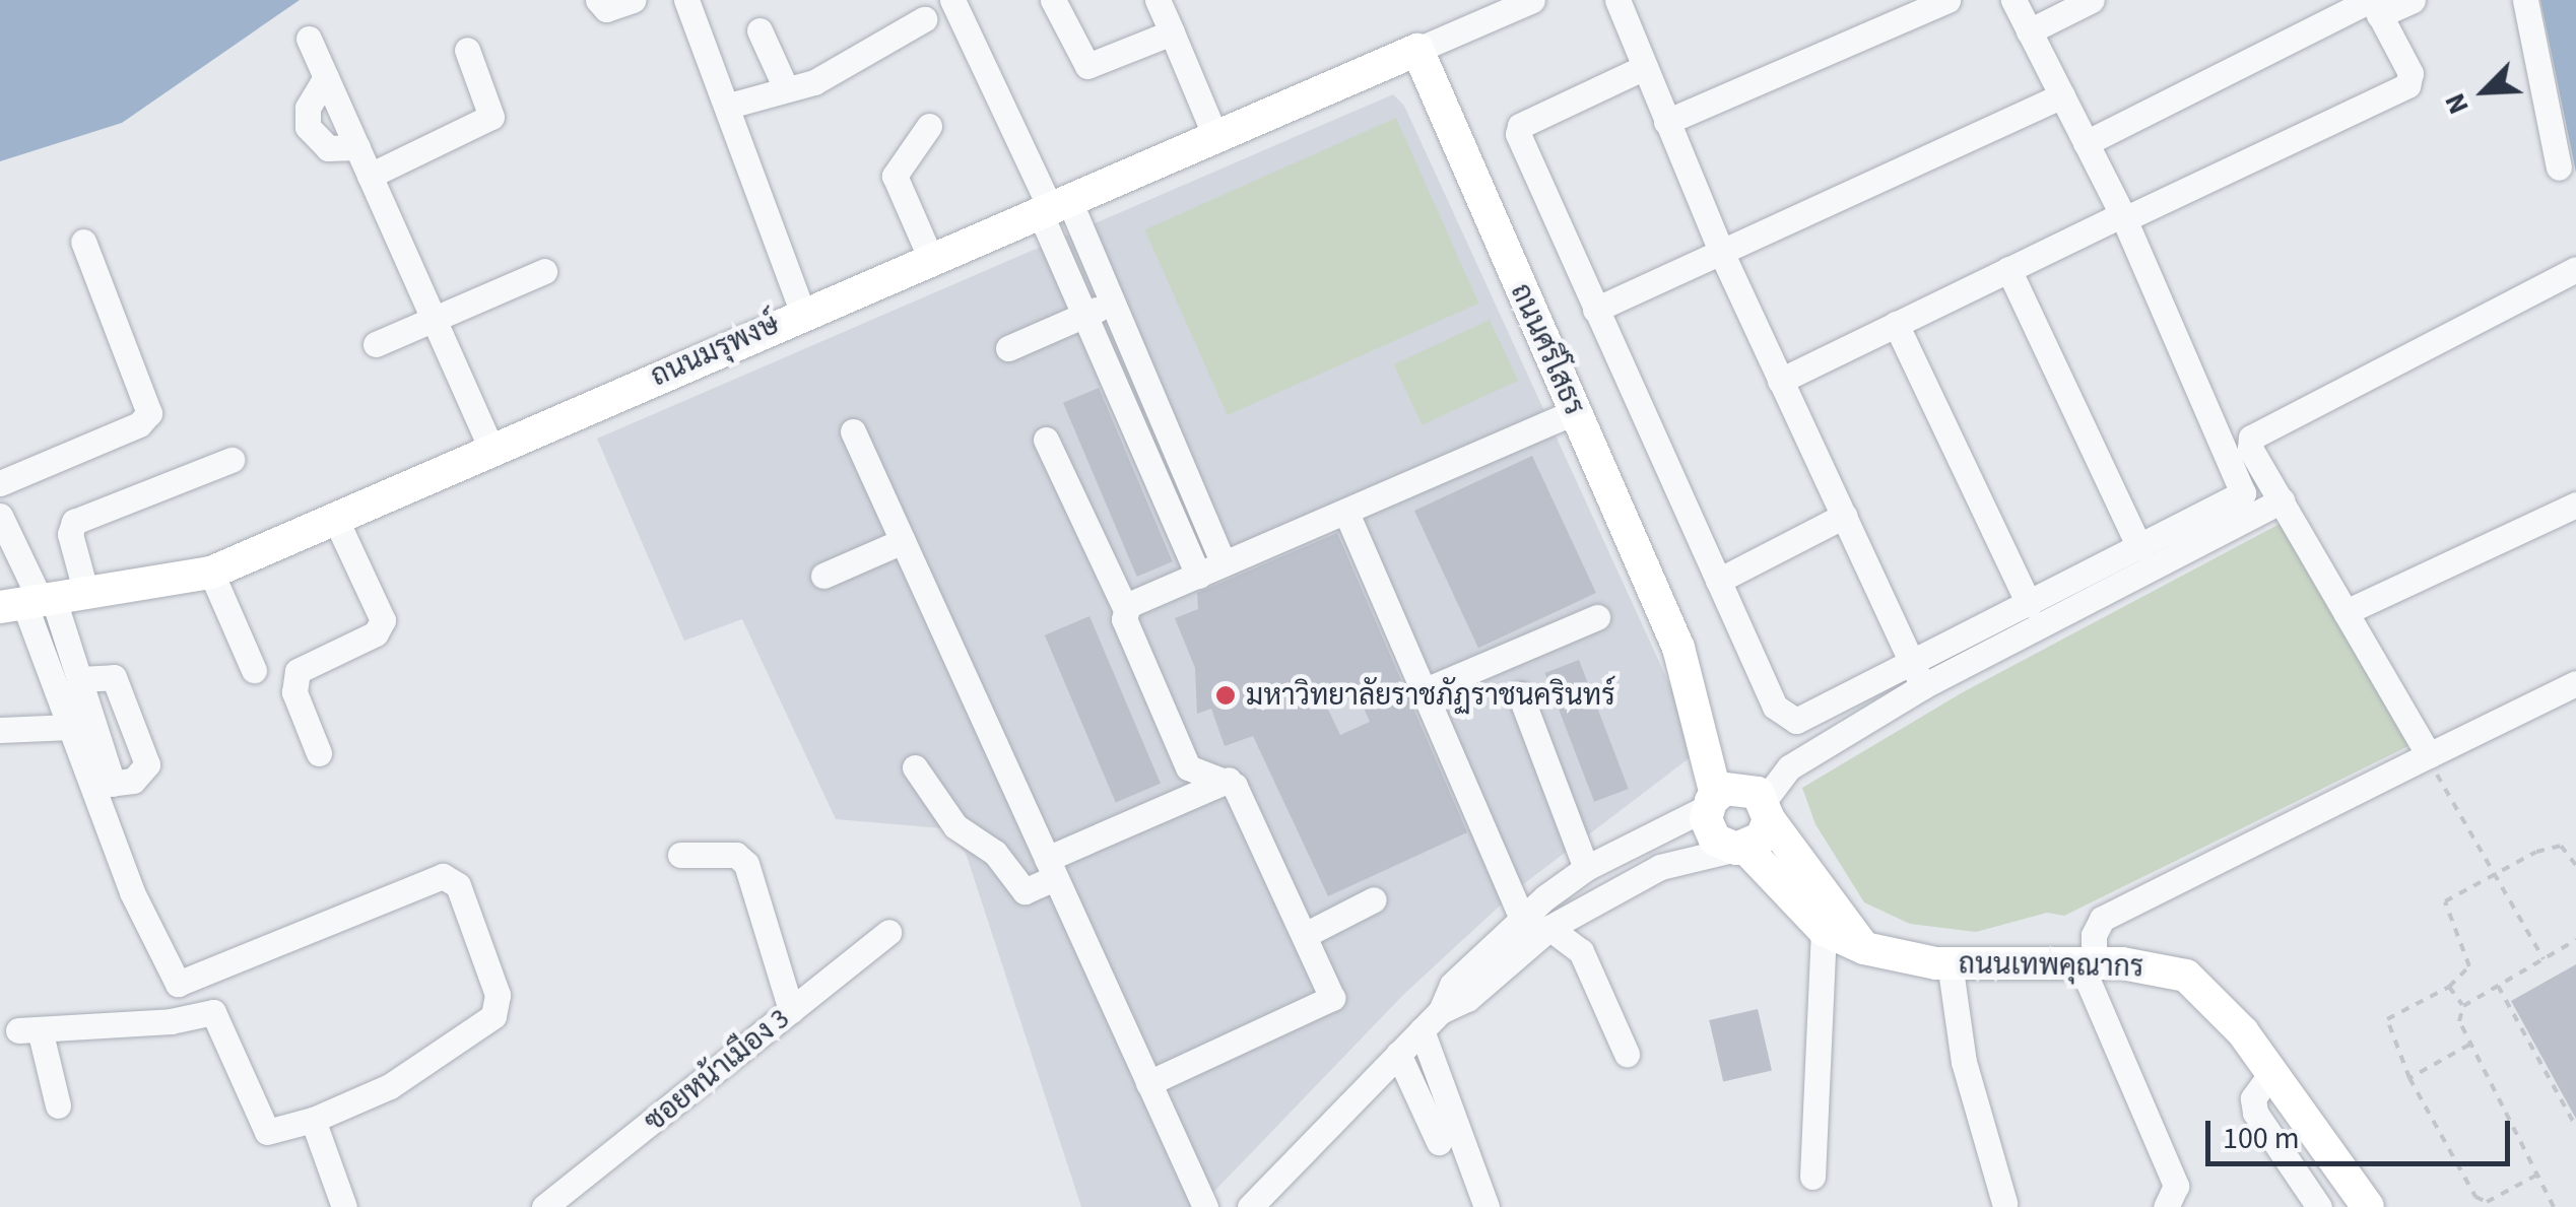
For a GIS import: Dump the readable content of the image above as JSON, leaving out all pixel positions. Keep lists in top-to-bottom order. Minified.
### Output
{"streets":{"main road":["ถนนศรีโสธร","ถนนมรุพงษ์","ถนนเทพคุณากร"],"street":["ซอยหน้าเมือง 3"]},"crossings":[["ถนนศรีโสธร","ถนนมรุพงษ์"],["ถนนศรีโสธร","ถนนเทพคุณากร"]],"places":["มหาวิทยาลัยราชภัฏราชนครินทร์"],"scale_bar":"100 m","north":"bottom left"}
